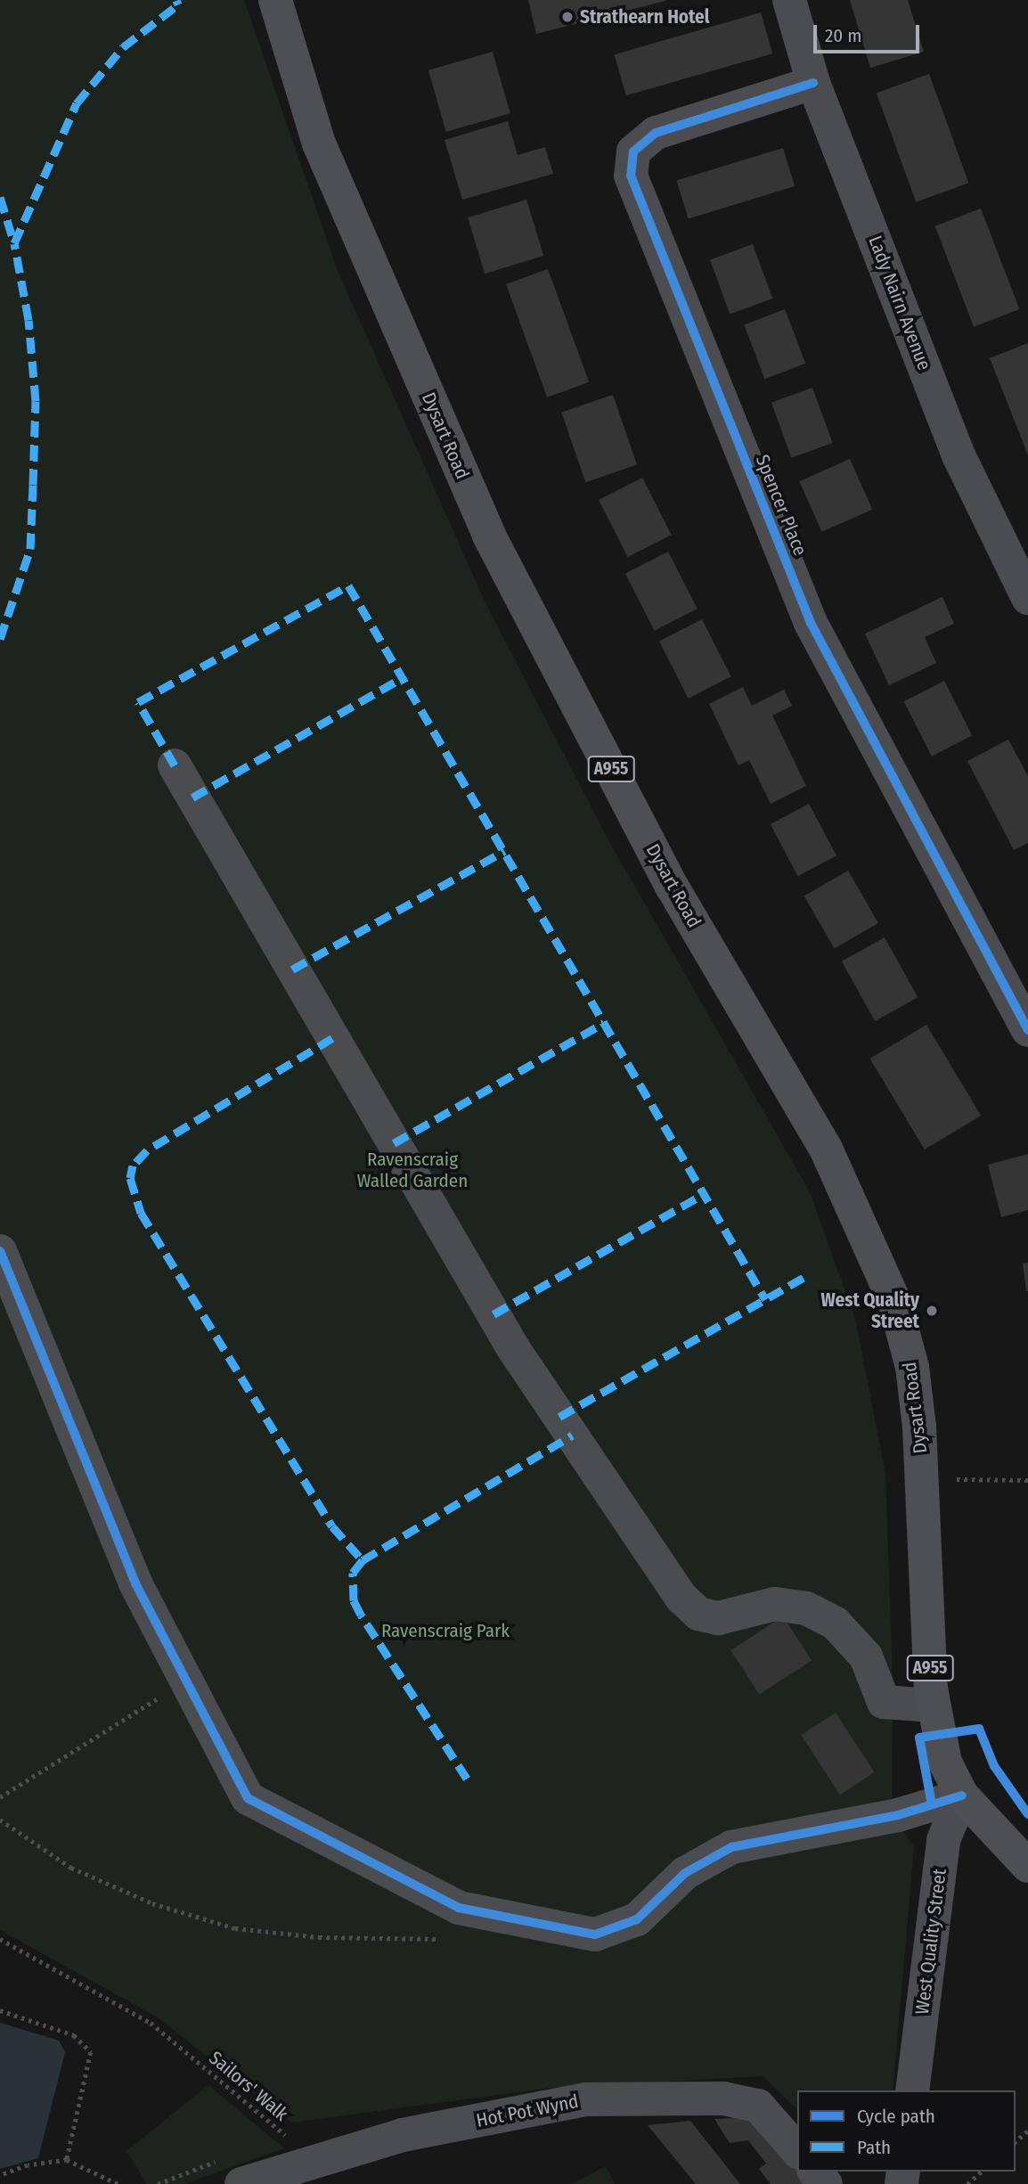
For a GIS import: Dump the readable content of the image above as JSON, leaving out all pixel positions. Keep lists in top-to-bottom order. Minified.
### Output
{"streets":{"main road":["Dysart Road","A955"],"street":["Lady Nairn Avenue","Spencer Place","West Quality Street","Hot Pot Wynd"],"path":["Sailors' Walk"]},"crossings":[["Lady Nairn Avenue","Spencer Place"],["Dysart Road","A955"],["Dysart Road","West Quality Street"],["A955","West Quality Street"]],"parks":["Ravenscraig Walled Garden","Ravenscraig Park"],"places":["Strathearn Hotel","West Quality Street"],"legend":["Cycle path","Path"],"scale_bar":"20 m"}
